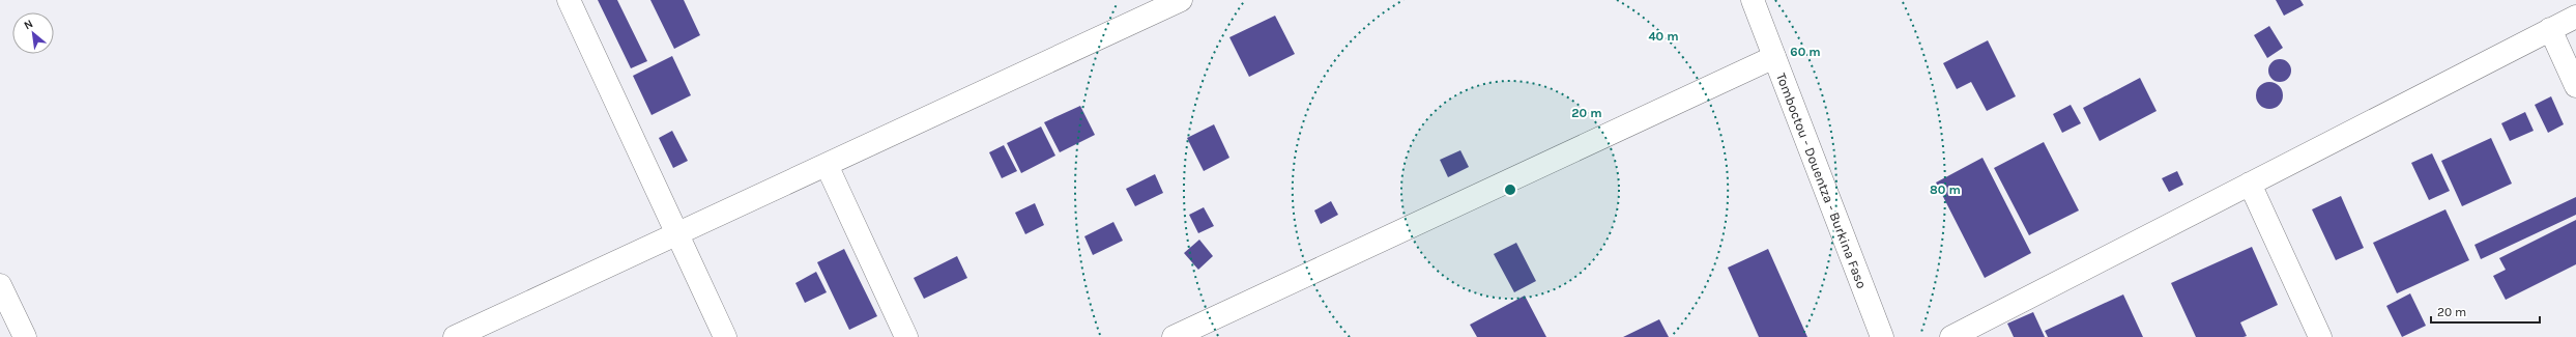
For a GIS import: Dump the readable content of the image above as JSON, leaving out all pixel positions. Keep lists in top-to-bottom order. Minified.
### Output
{"streets":{"street":["Tomboctou - Douentza - Burkina Faso"]},"scale_bar":"20 m","north":"top left","rings":["40 m","60 m","20 m","80 m"]}
